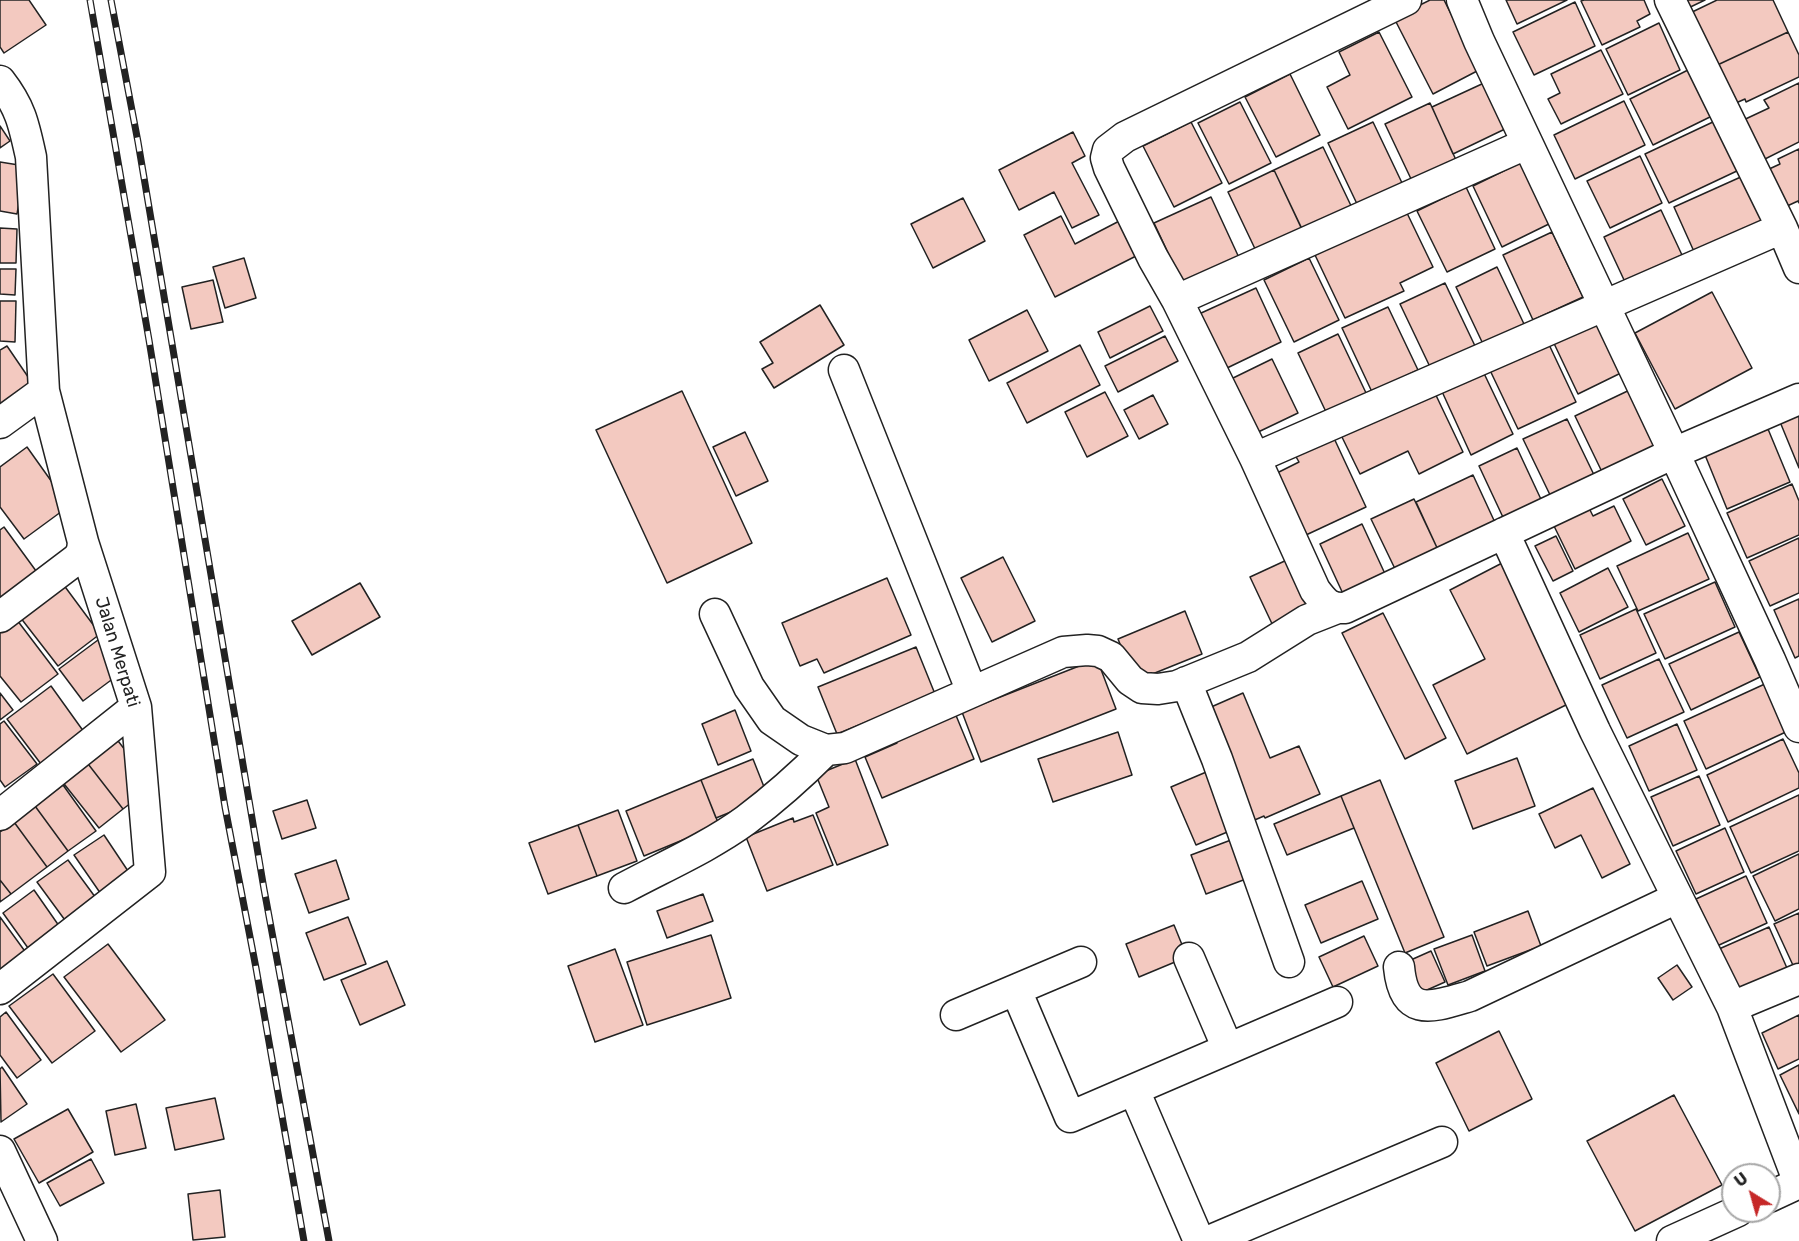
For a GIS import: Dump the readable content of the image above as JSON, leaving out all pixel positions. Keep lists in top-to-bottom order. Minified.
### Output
{"streets":{"street":["Jalan Merpati"]},"north":"top left"}
